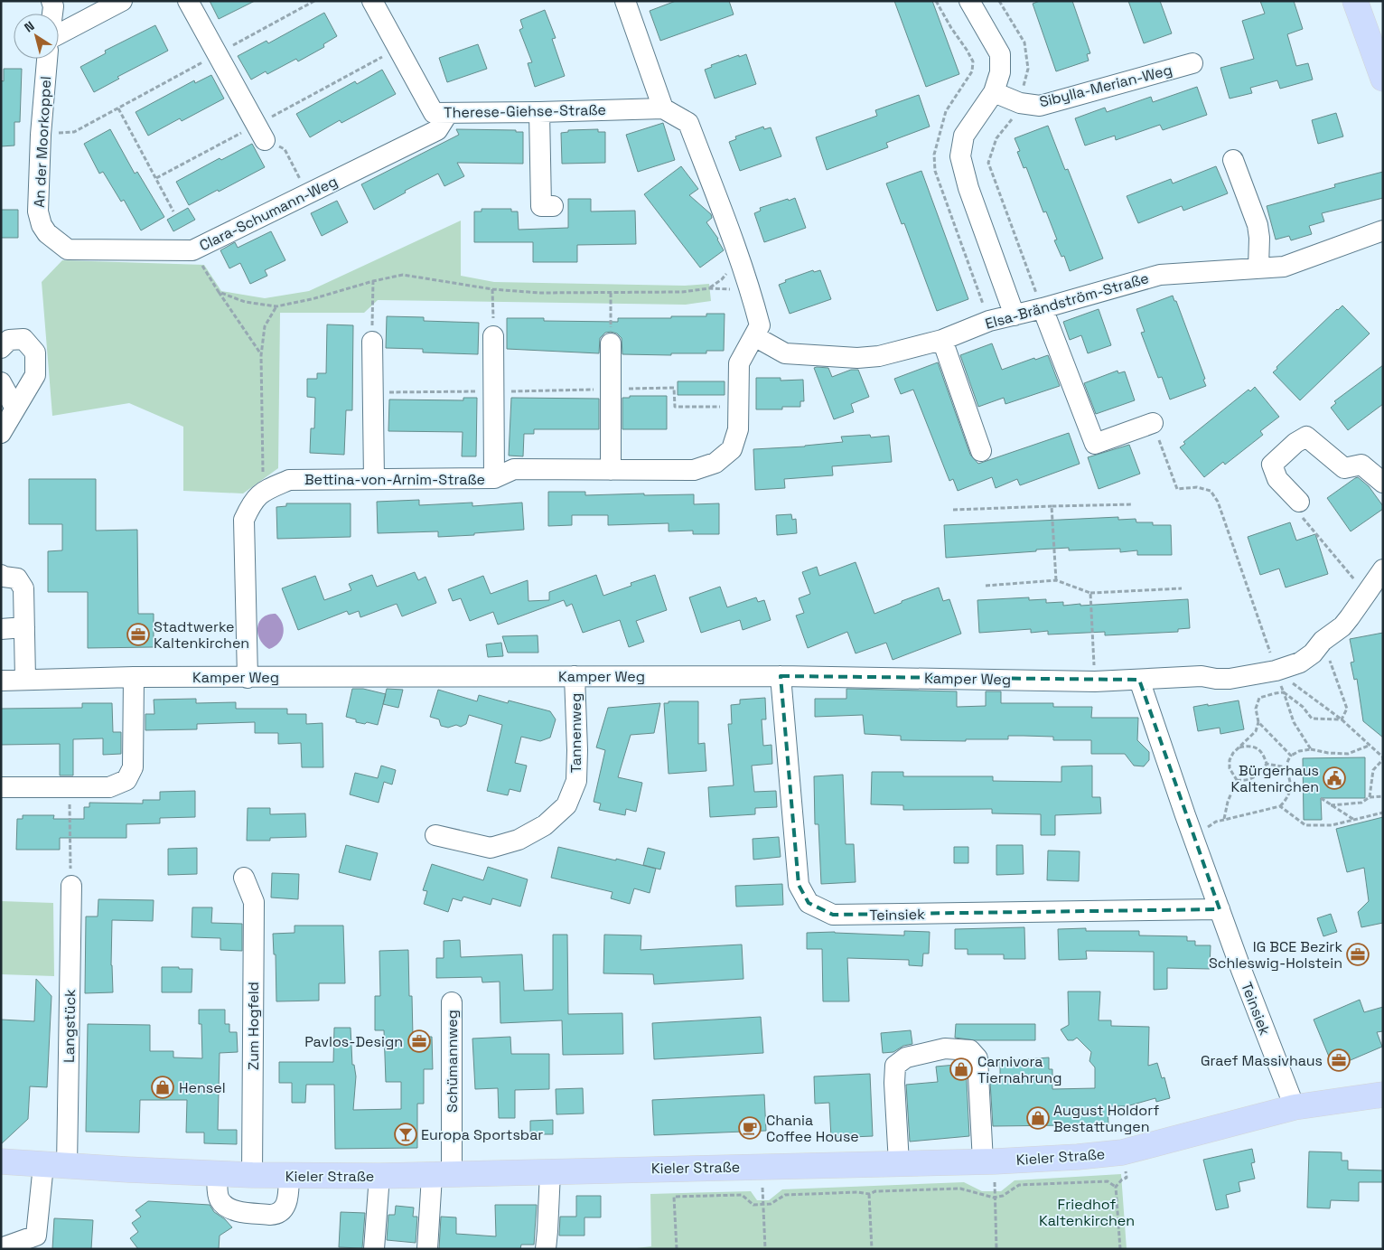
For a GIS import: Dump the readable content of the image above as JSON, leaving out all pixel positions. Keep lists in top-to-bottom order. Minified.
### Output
{"streets":{"main road":["Kieler Straße"],"street":["Sibylla-Merian-Weg","Therese-Giehse-Straße","An der Moorkoppel","Clara-Schumann-Weg","Elsa-Brändström-Straße","Bettina-von-Arnim-Straße","Kamper Weg","Tannenweg","Teinsiek","Langstück","Zum Hogfeld","Schümannweg"]},"crossings":[["Therese-Giehse-Straße","Clara-Schumann-Weg"],["An der Moorkoppel","Clara-Schumann-Weg"],["Elsa-Brändström-Straße","Bettina-von-Arnim-Straße"],["Bettina-von-Arnim-Straße","Kamper Weg"],["Kamper Weg","Tannenweg"],["Kamper Weg","Teinsiek"],["Teinsiek","Kieler Straße"],["Langstück","Kieler Straße"],["Zum Hogfeld","Kieler Straße"],["Schümannweg","Kieler Straße"]],"parks":["Friedhof Kaltenkirchen"],"places":{"office":["Stadtwerke Kaltenkirchen","IG BCE Bezirk Schleswig-Holstein","Pavlos-Design","Graef Massivhaus"],"public building":["Bürgerhaus Kaltenirchen"],"shop":["Carnivora Tiernahrung","Hensel","August Holdorf Bestattungen"],"cafe":["Chania Coffee House"],"bar":["Europa Sportsbar"]},"north":"top left"}
